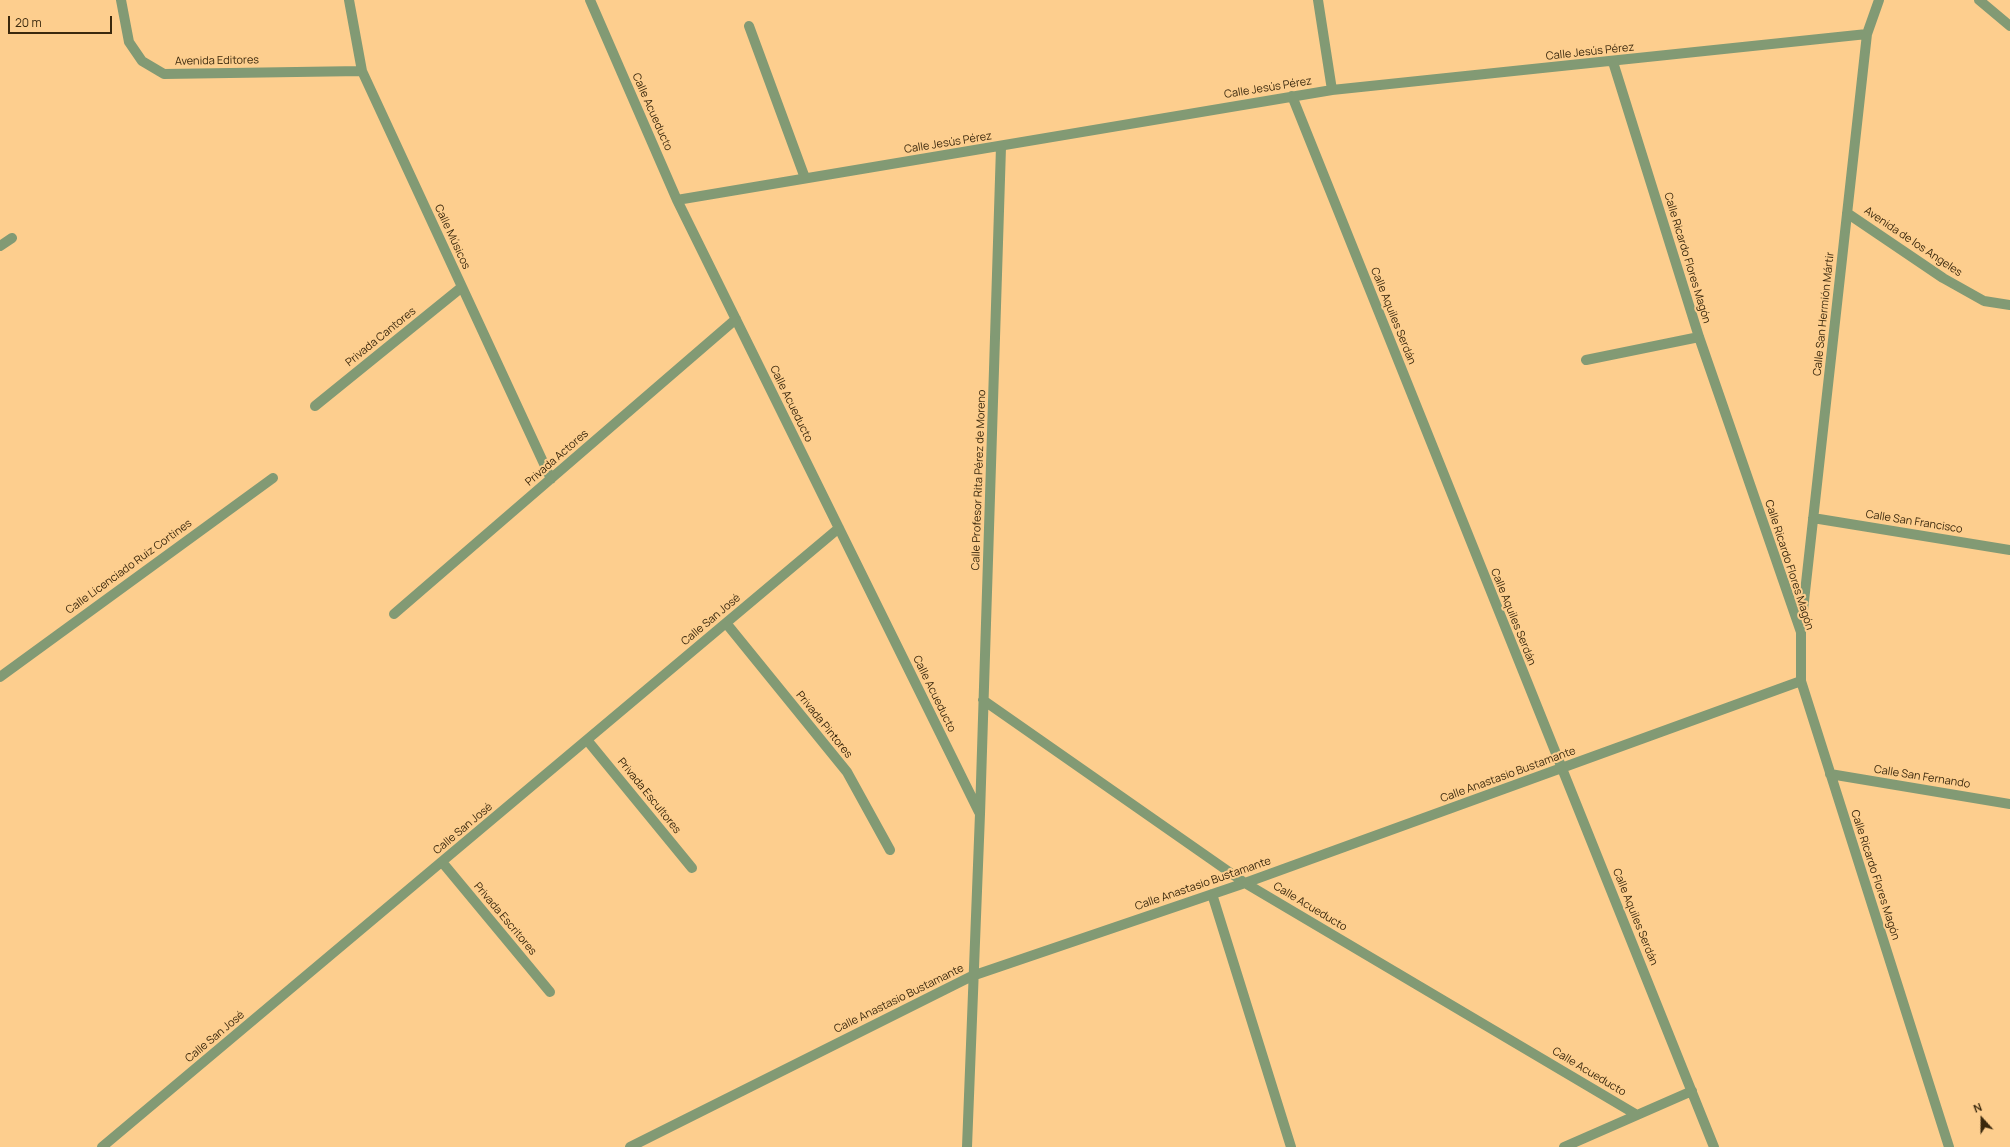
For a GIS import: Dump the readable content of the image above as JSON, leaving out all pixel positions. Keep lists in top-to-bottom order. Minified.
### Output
{"streets":{"street":["Calle Jesús Pérez","Avenida Editores","Calle Acueducto","Calle Músicos","Avenida de los Angeles","Calle Ricardo Flores Magón","Calle San Hermión Mártir","Calle Aquiles Serdán","Privada Cantores","Privada Actores","Calle Profesor Rita Pérez de Moreno","Calle San Francisco","Calle Licenciado Ruiz Cortines","Calle San José","Privada Pintores","Calle Anastasio Bustamante","Calle San Fernando","Privada Escultores","Privada Escritores"]},"crossings":[["Calle Jesús Pérez","Calle Acueducto"],["Calle Jesús Pérez","Calle Ricardo Flores Magón"],["Calle Jesús Pérez","Calle San Hermión Mártir"],["Calle Jesús Pérez","Calle Aquiles Serdán"],["Calle Jesús Pérez","Calle Profesor Rita Pérez de Moreno"],["Avenida Editores","Calle Músicos"],["Calle Acueducto","Privada Actores"],["Calle Acueducto","Calle Profesor Rita Pérez de Moreno"],["Calle Acueducto","Calle San José"],["Calle Acueducto","Calle Anastasio Bustamante"],["Calle Músicos","Privada Cantores"],["Calle Músicos","Privada Actores"],["Avenida de los Angeles","Calle San Hermión Mártir"],["Calle Ricardo Flores Magón","Calle San Hermión Mártir"],["Calle Ricardo Flores Magón","Calle Anastasio Bustamante"],["Calle Ricardo Flores Magón","Calle San Fernando"],["Calle San Hermión Mártir","Calle San Francisco"],["Calle Aquiles Serdán","Calle Anastasio Bustamante"],["Calle Profesor Rita Pérez de Moreno","Calle Anastasio Bustamante"],["Calle San José","Privada Pintores"],["Calle San José","Privada Escultores"],["Calle San José","Privada Escritores"]],"scale_bar":"20 m","north":"top"}
